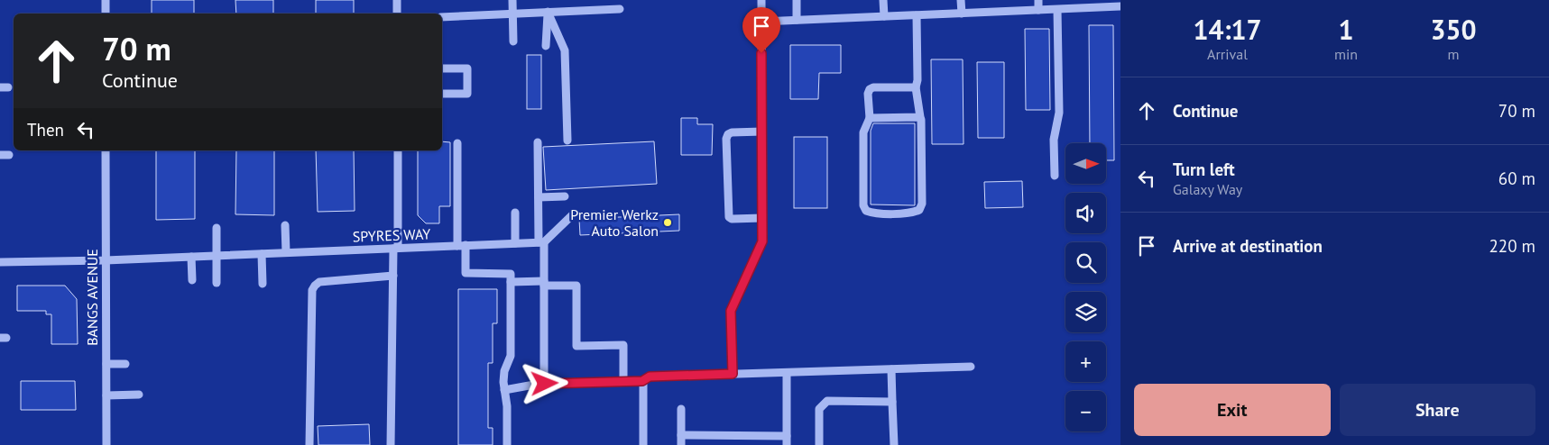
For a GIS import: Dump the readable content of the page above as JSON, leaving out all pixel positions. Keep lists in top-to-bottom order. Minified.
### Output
{"streets":{"street":["SPYRES WAY","BANGS AVENUE"]},"crossings":[["SPYRES WAY","BANGS AVENUE"]],"places":["Premier Werkz Auto Salon"],"north":"right","page":{"eta":["14:17","Arrival","1","min","350","m"],"turn":["70 m","Continue"],"list":[{"name":"Continue","value":"70 m"},{"name":"Turn left","note":"Galaxy Way","value":"60 m"},{"name":"Arrive at destination","value":"220 m"}],"then":"Then","map_buttons":["+","−"],"buttons":["Exit","Share"]}}
